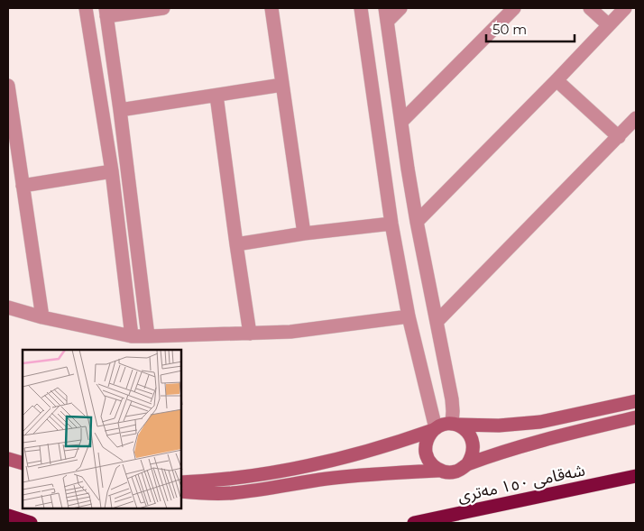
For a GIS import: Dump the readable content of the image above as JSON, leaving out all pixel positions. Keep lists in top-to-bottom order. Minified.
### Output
{"streets":{"highway":["شەقامی ١٥٠ مەتری"]},"scale_bar":"50 m"}
